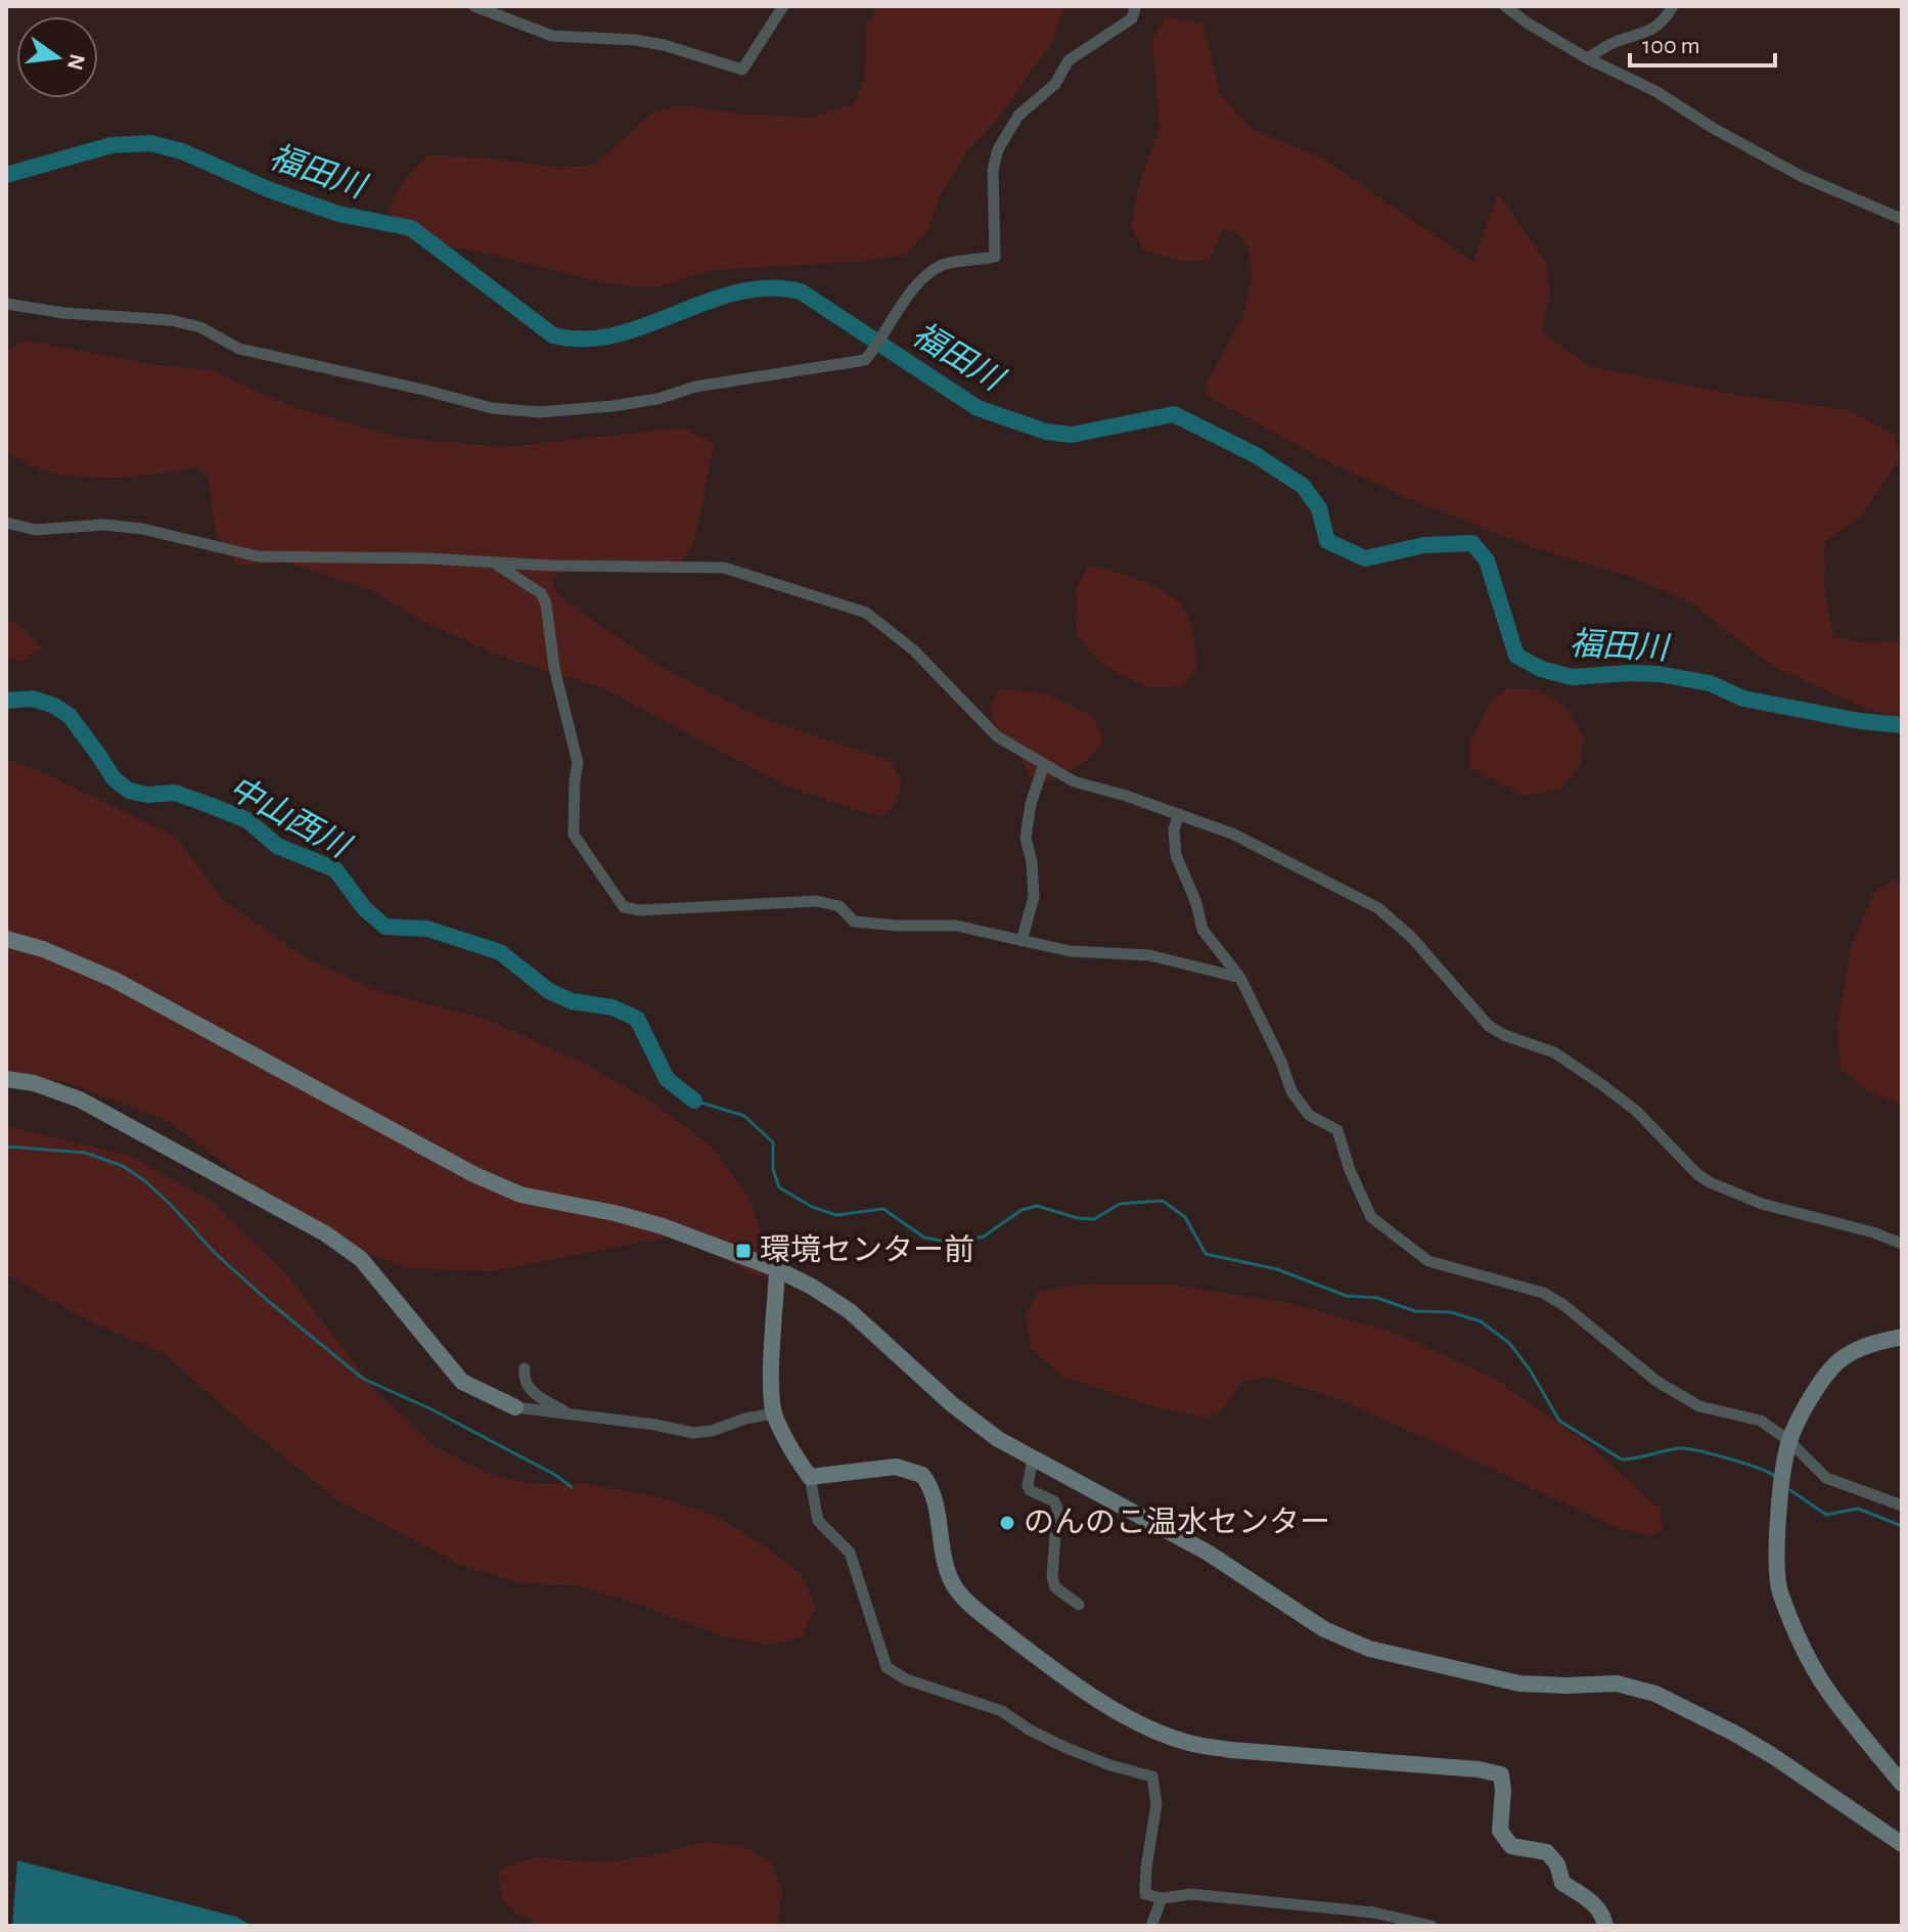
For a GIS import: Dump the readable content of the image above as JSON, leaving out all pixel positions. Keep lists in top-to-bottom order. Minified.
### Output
{"water":["福田川","中山西川"],"places":{"transit":["環境センター前"],"other":["のんのこ温水センター"]},"scale_bar":"100 m","north":"right"}
